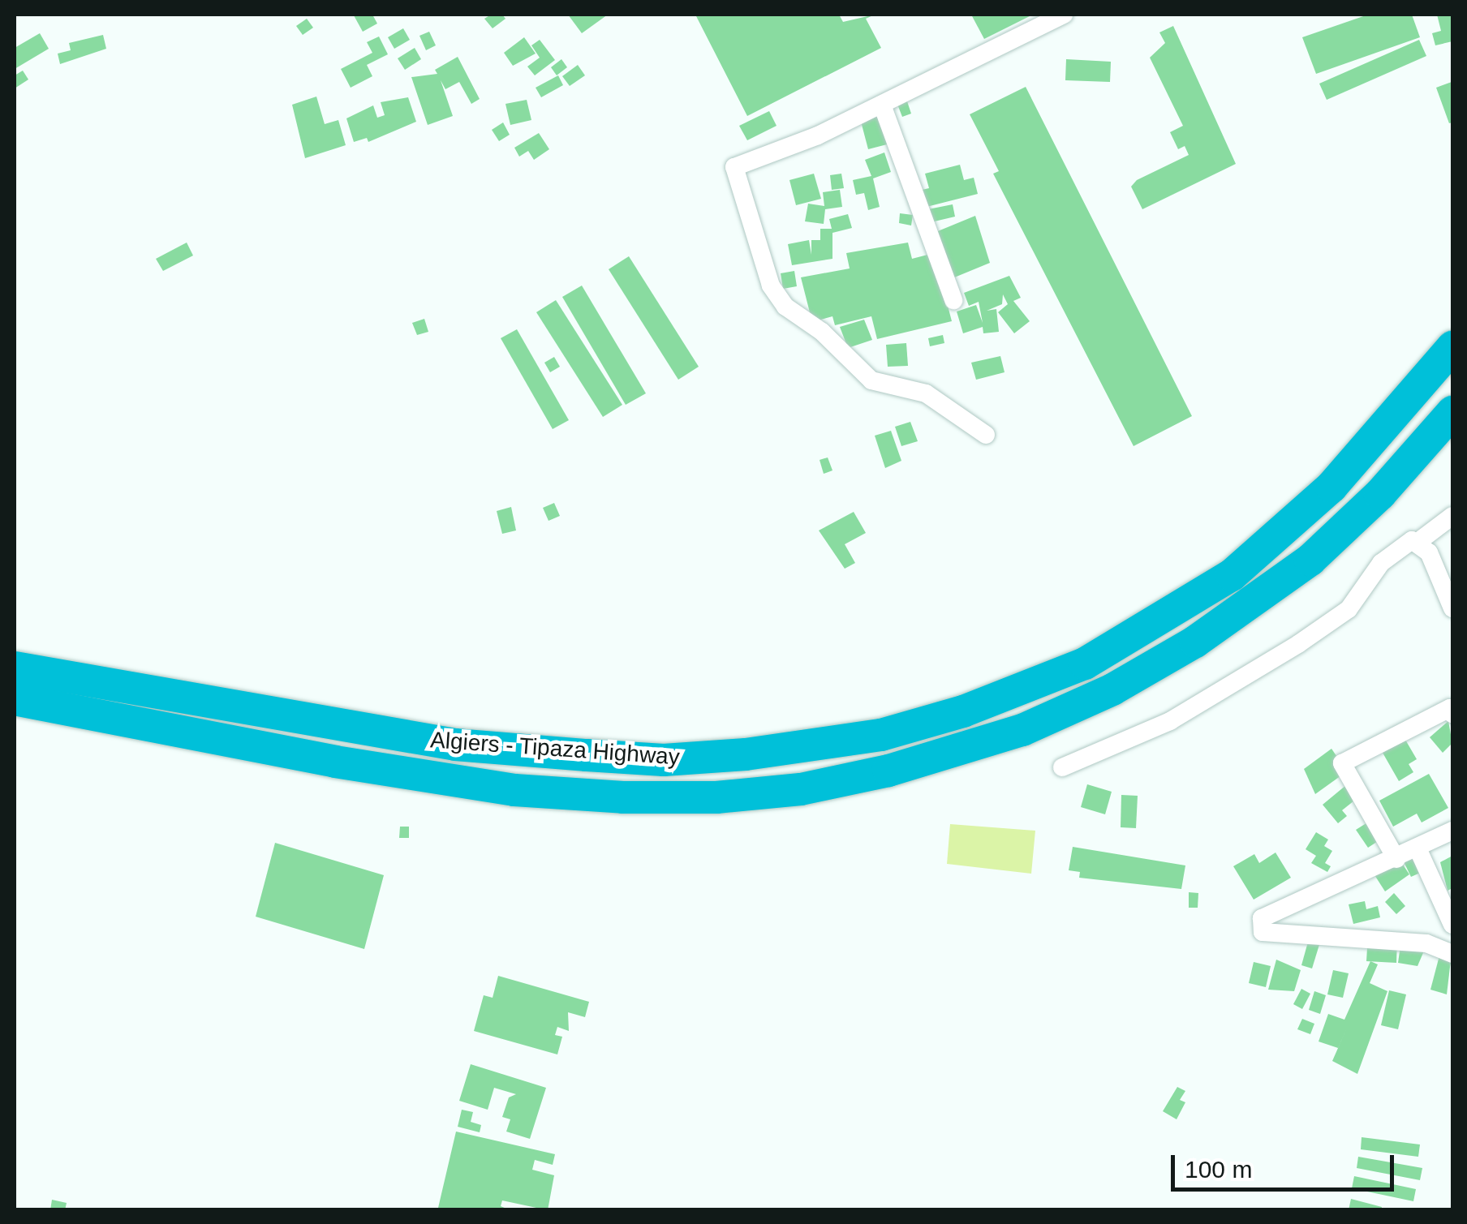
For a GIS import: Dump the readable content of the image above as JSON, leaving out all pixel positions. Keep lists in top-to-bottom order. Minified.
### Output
{"streets":{"highway":["Algiers - Tipaza Highway"]},"scale_bar":"100 m"}
